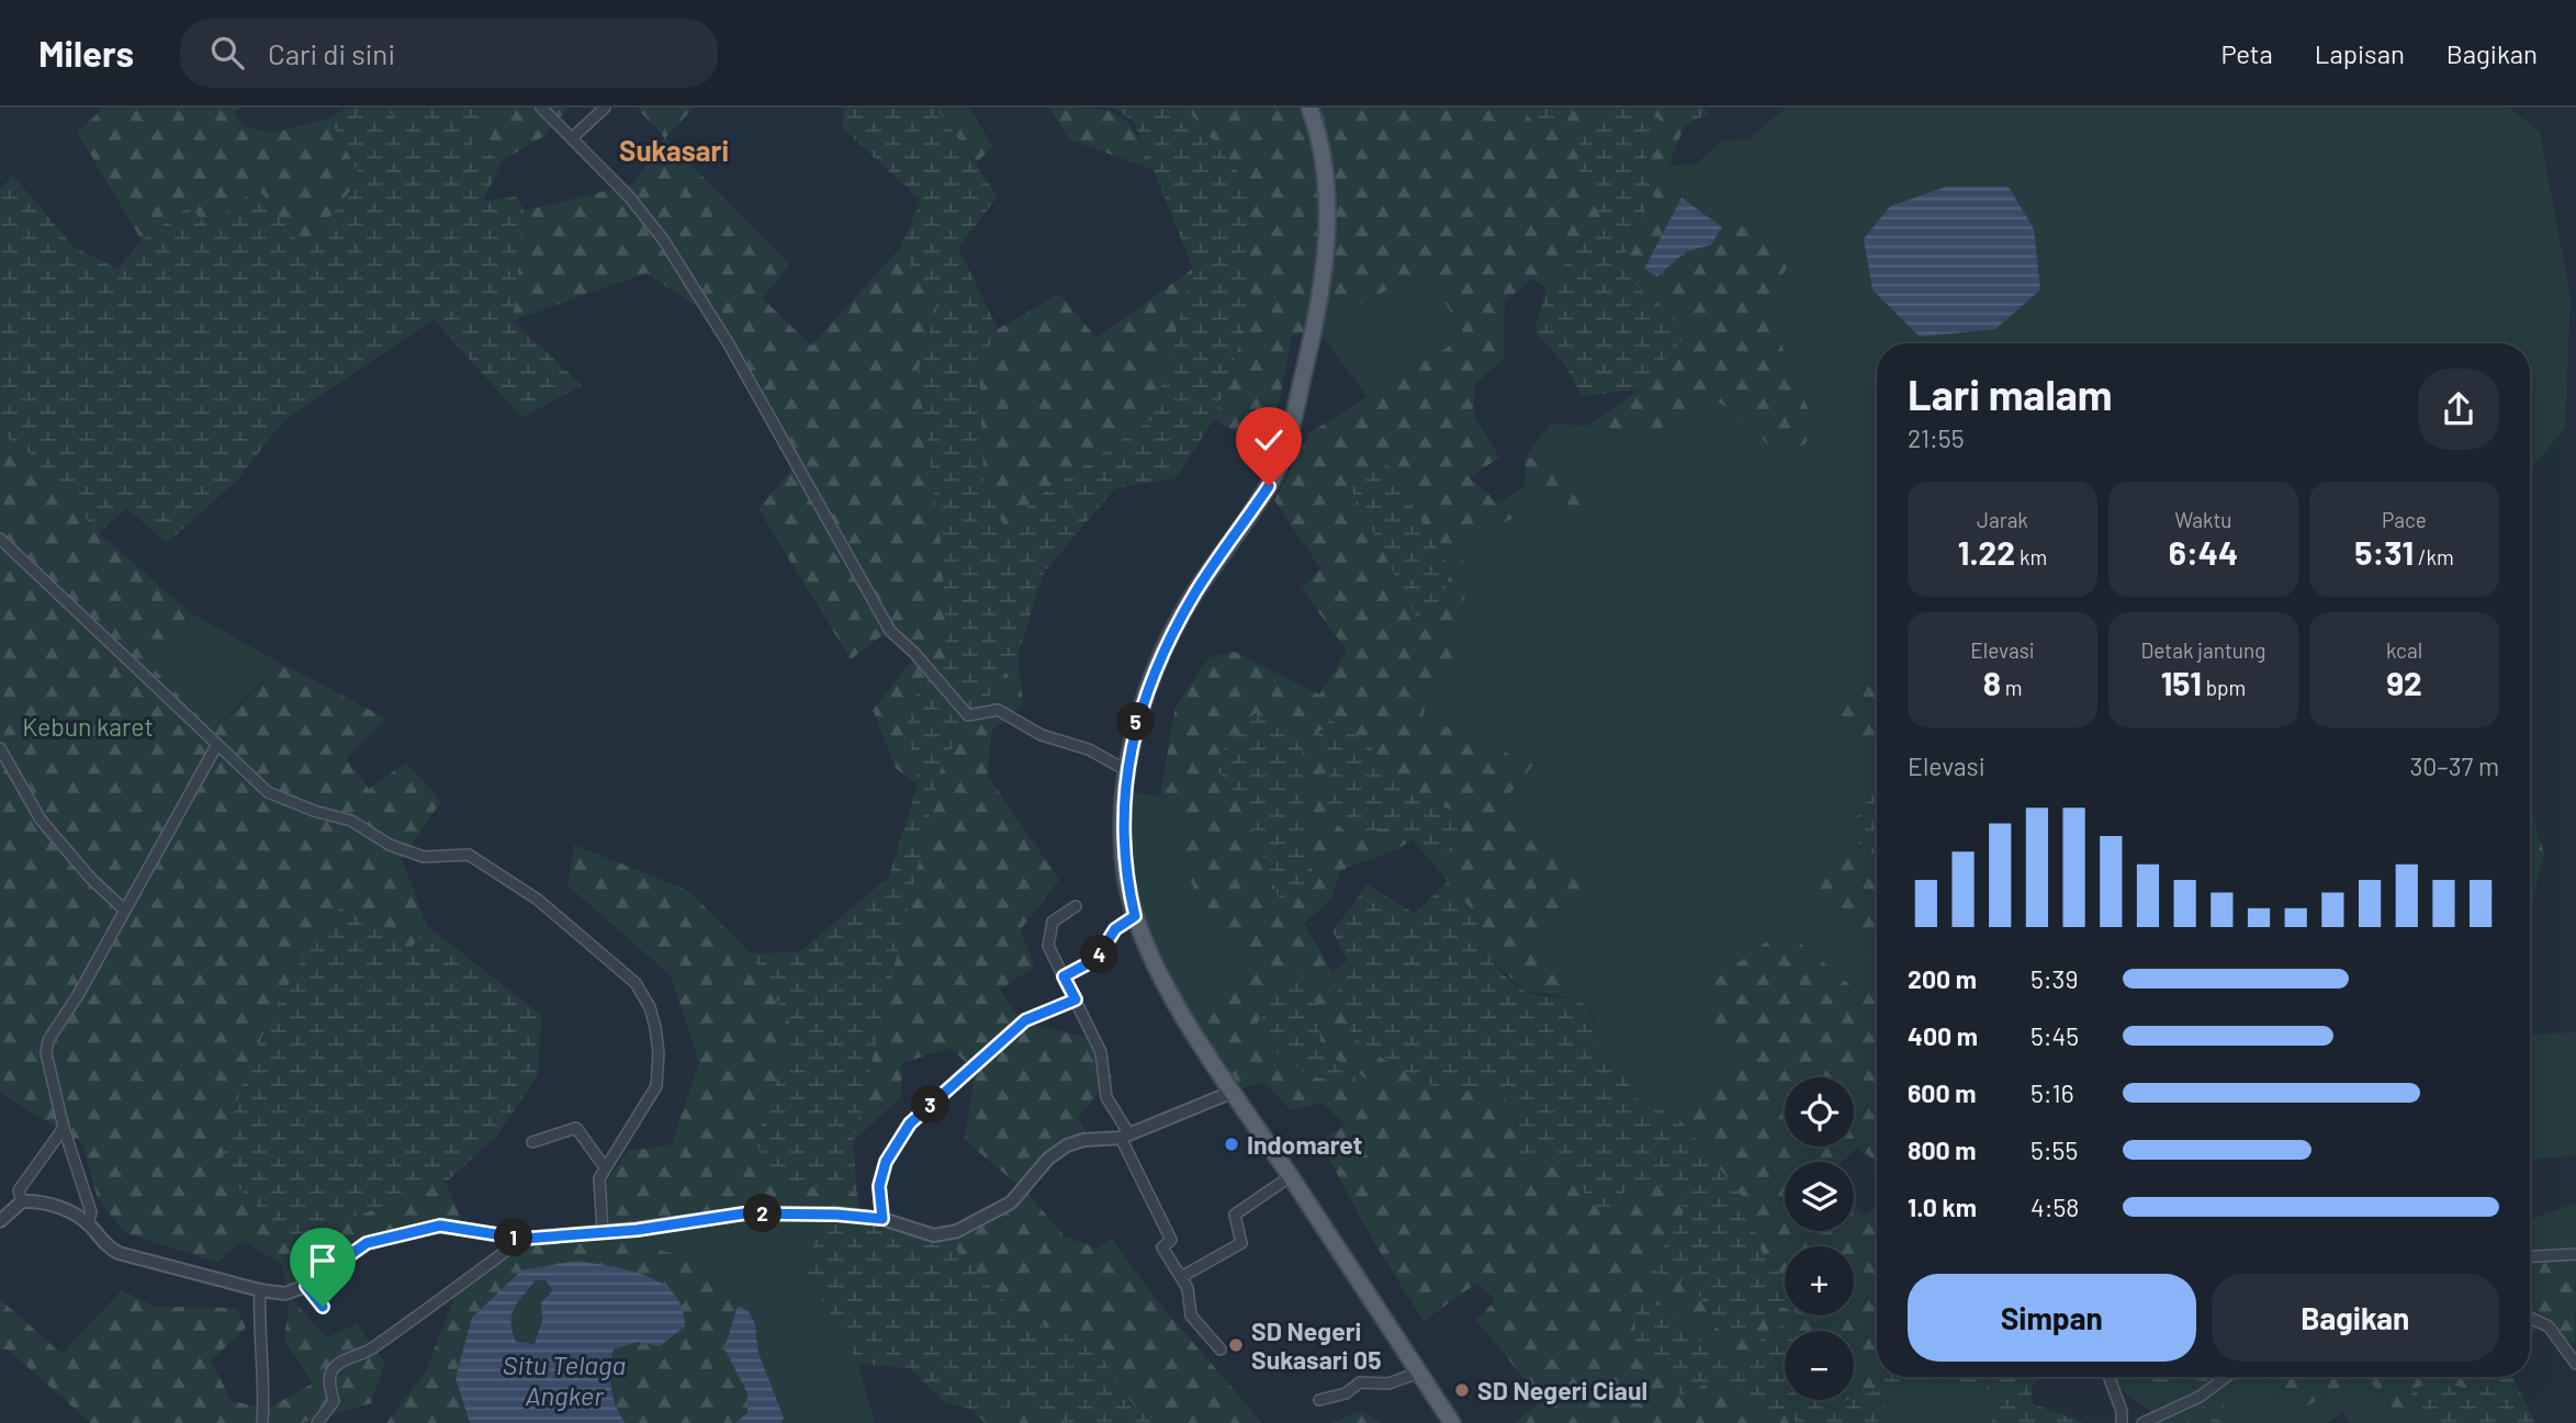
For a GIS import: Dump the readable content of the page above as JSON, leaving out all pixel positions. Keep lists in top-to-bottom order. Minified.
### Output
{"districts":["Sukasari"],"water":["Situ Telaga Angker"],"parks":["Kebun karet"],"places":["Indomaret","SD Negeri Sukasari 05","SD Negeri Ciaul"],"page":{"header":"Milers","search":"Cari di sini","nav":["Peta","Lapisan","Bagikan"],"heading":["Lari malam","21:55"],"stats":[["Jarak","1.22 km"],["Waktu","6:44"],["Pace","5:31 /km"],["Elevasi","8 m"],["Detak jantung","151 bpm"],["kcal","92"]],"pins":["5","4","3","2","1"],"chart":["Elevasi","30–37 m"],"list":[{"name":"200 m","note":"5:39"},{"name":"400 m","note":"5:45"},{"name":"600 m","note":"5:16"},{"name":"800 m","note":"5:55"},{"name":"1.0 km","note":"4:58"}],"map_buttons":["+","−"],"buttons":["Simpan","Bagikan"]}}
